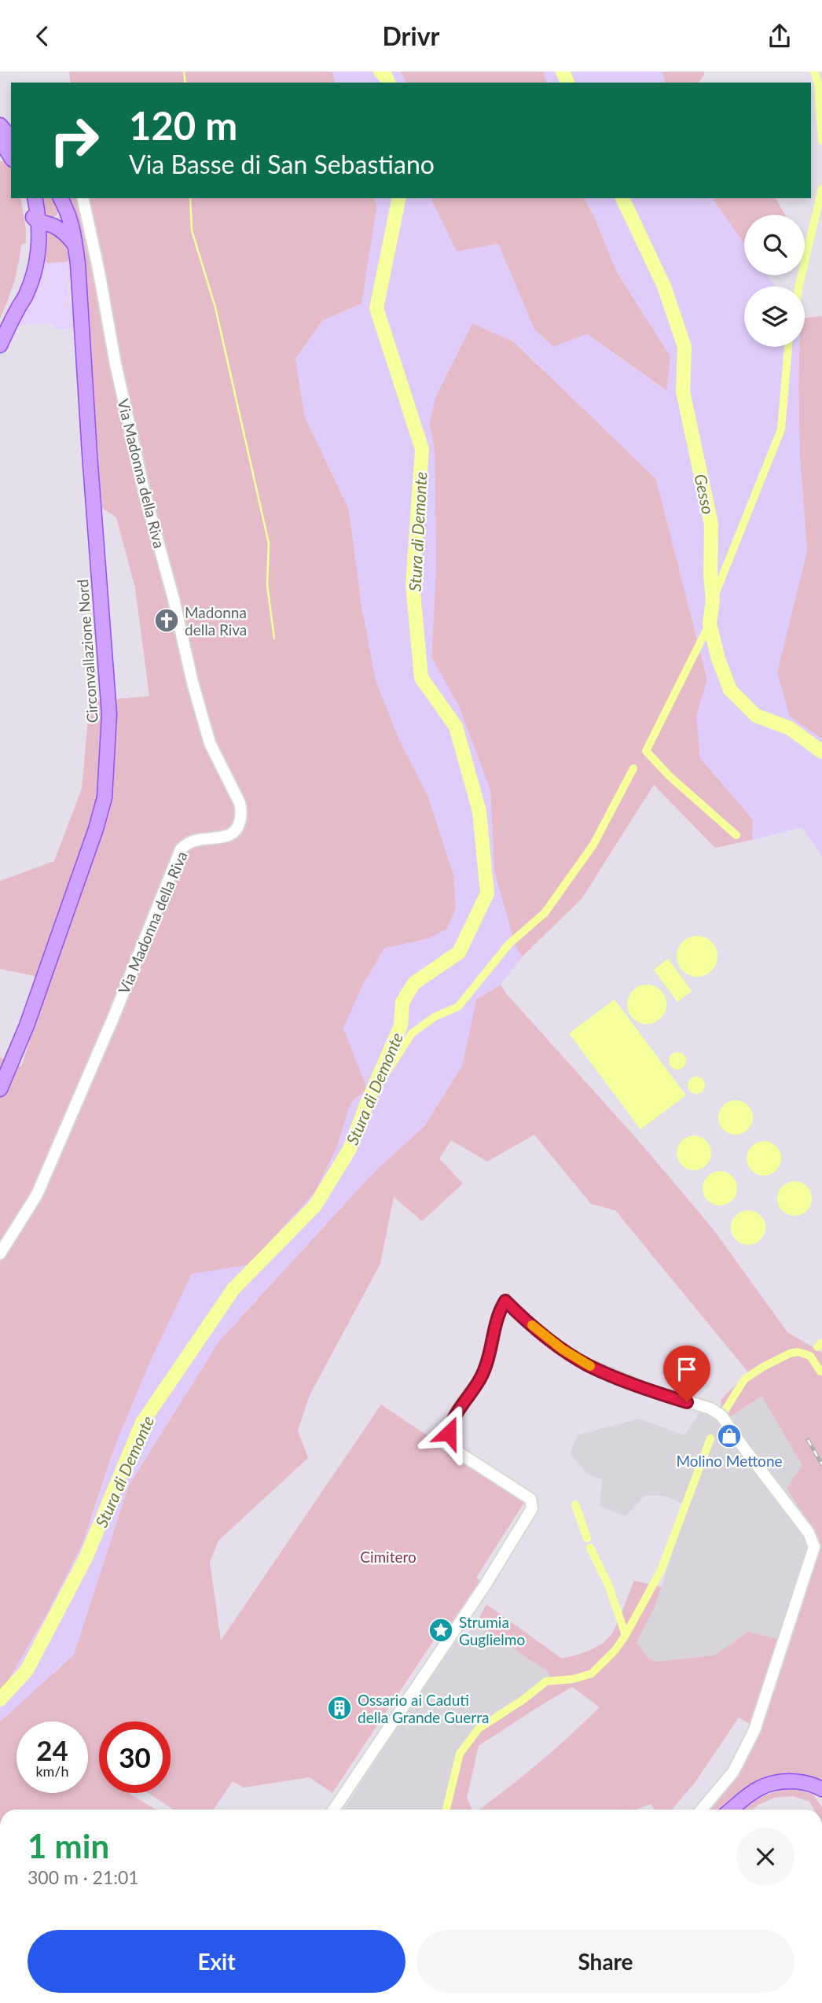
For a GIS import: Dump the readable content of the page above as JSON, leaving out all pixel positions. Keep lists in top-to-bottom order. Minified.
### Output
{"streets":{"main road":["Circonvallazione Nord"],"street":["Via Madonna della Riva"]},"water":["Gesso","Stura di Demonte"],"parks":["Cimitero"],"places":{"church":["Madonna della Riva"],"shop":["Molino Mettone"],"place":["Strumia Guglielmo"],"building":["Ossario ai Caduti della Grande Guerra"]},"page":{"header":"Drivr","turn":["120 m","Via Basse di San Sebastiano"],"speed":"24 km/h","limit":"30","heading":["1 min","300 m · 21:01"],"buttons":["Exit","Share"]}}
